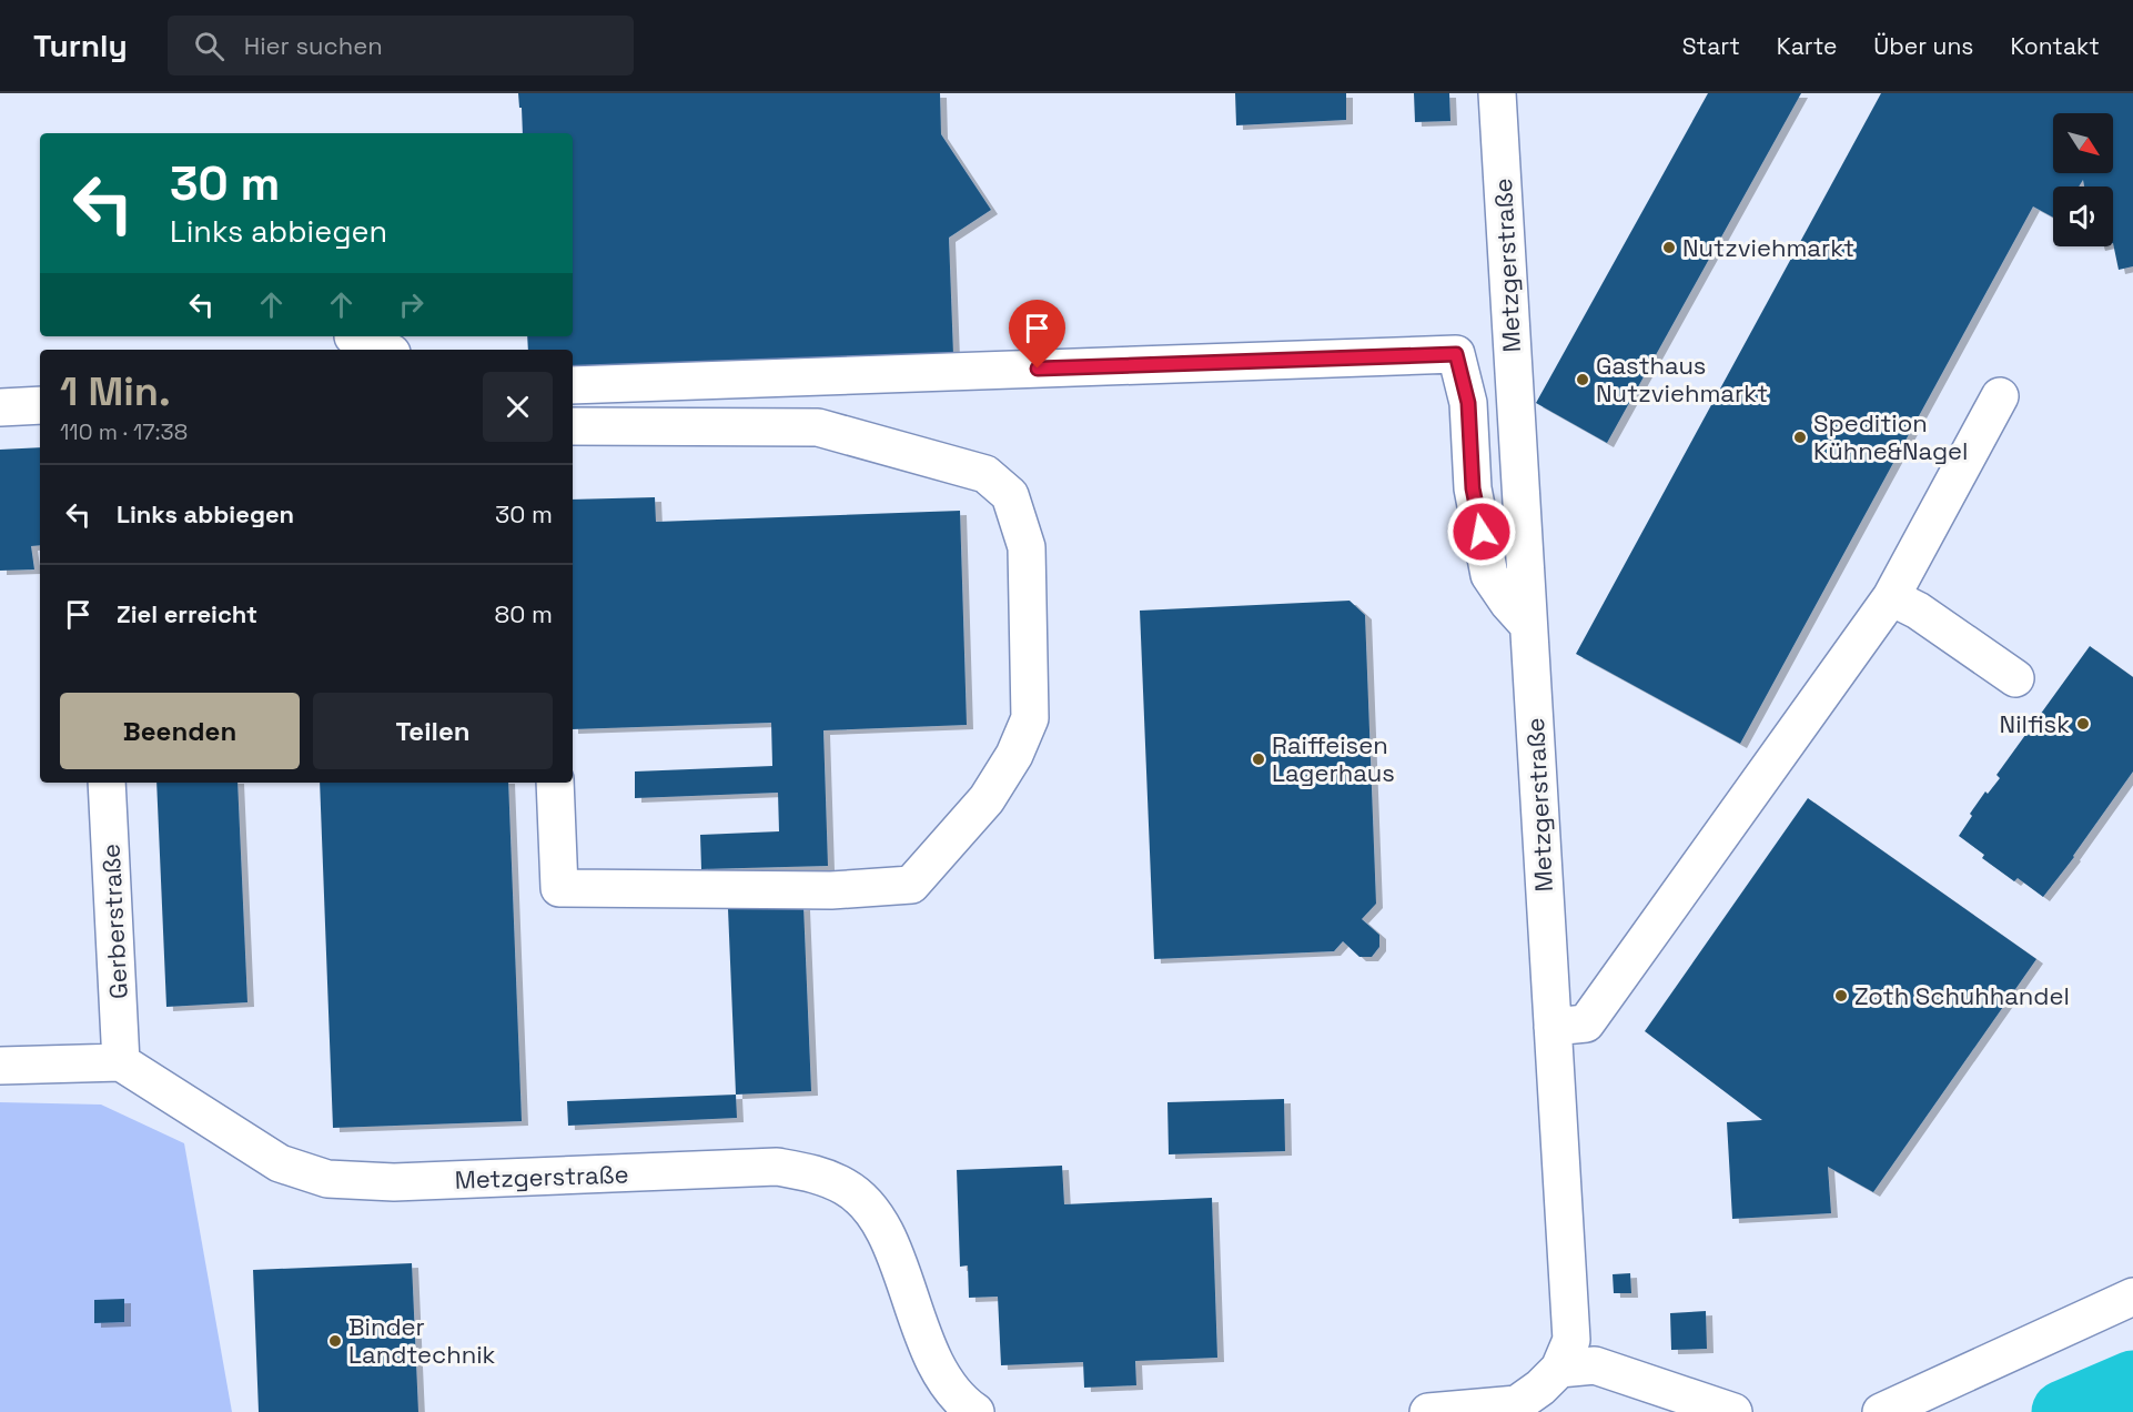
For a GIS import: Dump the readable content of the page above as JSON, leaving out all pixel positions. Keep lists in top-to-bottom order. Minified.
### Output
{"streets":{"street":["Metzgerstraße","Gerberstraße"]},"crossings":[["Metzgerstraße","Gerberstraße"]],"places":["Nutzviehmarkt","Gasthaus Nutzviehmarkt","Spedition Kühne&Nagel","Nilfisk","Raiffeisen Lagerhaus","Zoth Schuhhandel","Binder Landtechnik"],"north":"bottom right","page":{"header":"Turnly","search":"Hier suchen","nav":["Start","Karte","Über uns","Kontakt"],"turn":["30 m","Links abbiegen"],"heading":["1 Min.","110 m · 17:38"],"list":[{"name":"Links abbiegen","value":"30 m"},{"name":"Ziel erreicht","value":"80 m"}],"buttons":["Beenden","Teilen"]}}
